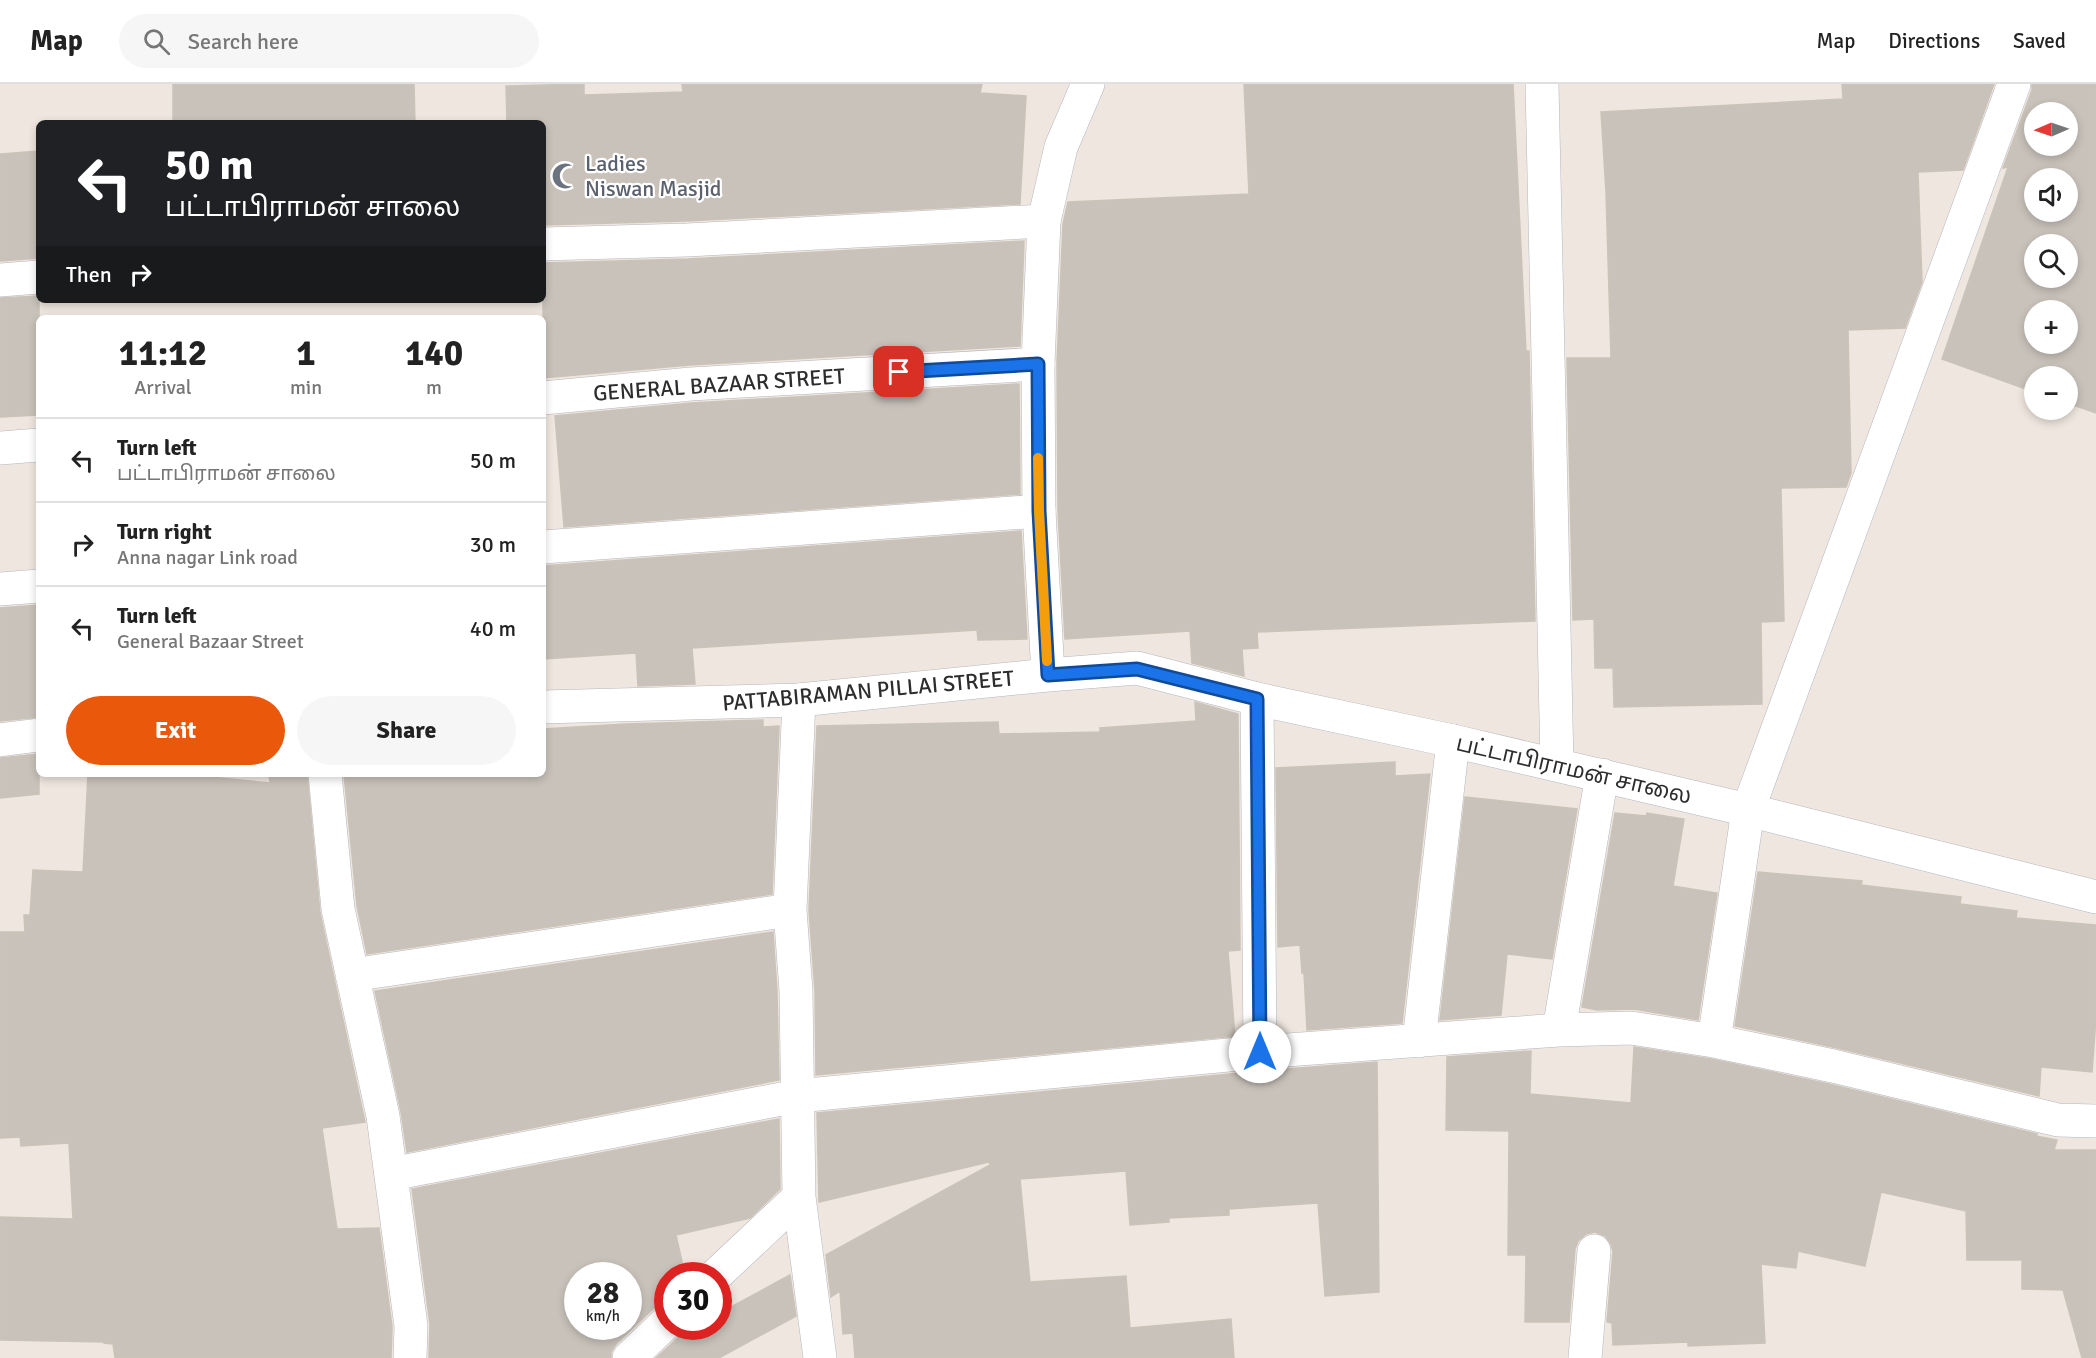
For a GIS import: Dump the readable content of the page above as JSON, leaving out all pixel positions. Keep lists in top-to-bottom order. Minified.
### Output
{"streets":{"street":["GENERAL BAZAAR STREET","PATTABIRAMAN PILLAI STREET","பட்டாபிராமன் சாலை"]},"crossings":[["PATTABIRAMAN PILLAI STREET","பட்டாபிராமன் சாலை"]],"places":{"mosque":["Ladies Niswan Masjid"]},"north":"left","page":{"header":"Map","search":"Search here","nav":["Map","Directions","Saved"],"map_buttons":["+","−"],"turn":["50 m","பட்டாபிராமன் சாலை"],"then":"Then","eta":["11:12","Arrival","1","min","140","m"],"list":[{"name":"Turn left","note":"பட்டாபிராமன் சாலை","value":"50 m"},{"name":"Turn right","note":"Anna nagar Link road","value":"30 m"},{"name":"Turn left","note":"General Bazaar Street","value":"40 m"}],"buttons":["Exit","Share"],"speed":"28 km/h","limit":"30"}}
